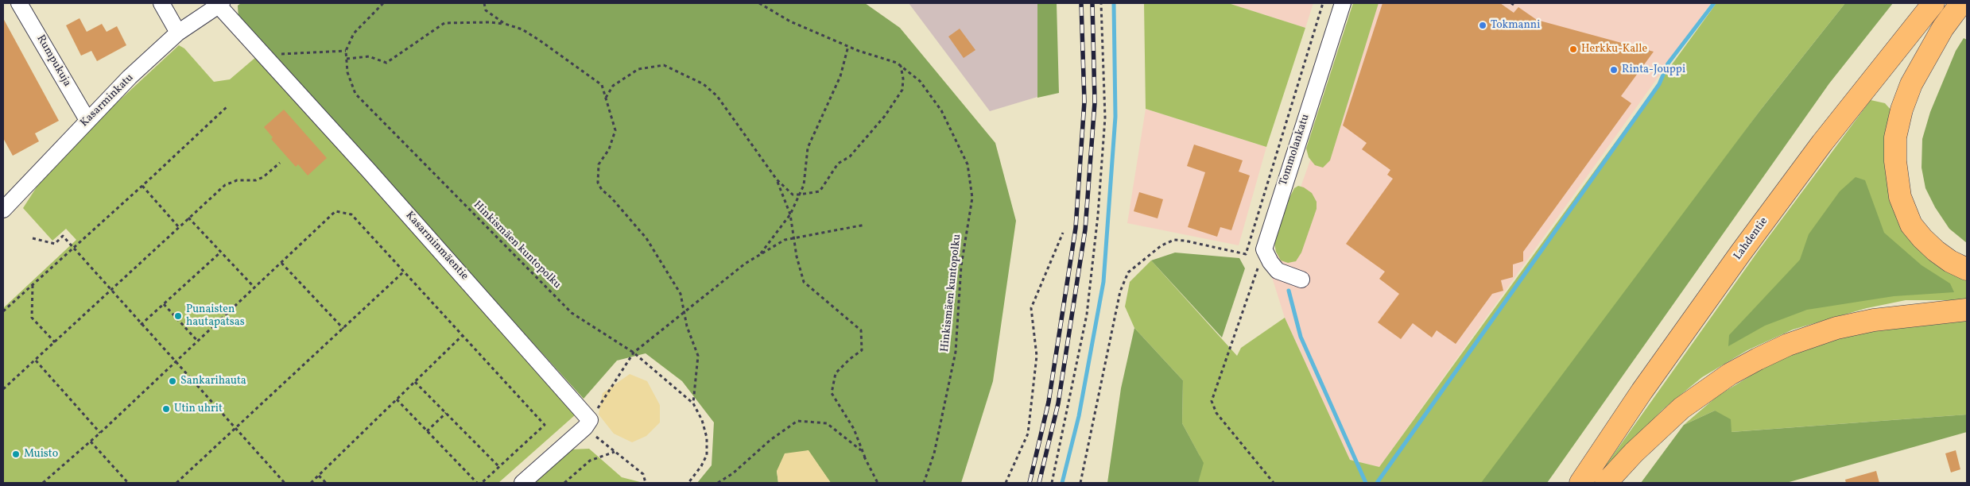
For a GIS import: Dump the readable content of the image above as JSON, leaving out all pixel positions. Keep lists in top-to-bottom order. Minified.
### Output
{"streets":{"highway":["Lahdentie"],"street":["Rumpukuja","Kasarminkatu","Tommolankatu","Kasarminmäentie"],"path":["Hinkismäen kuntopolku"]},"crossings":[["Rumpukuja","Kasarminkatu"],["Kasarminkatu","Kasarminmäentie"]],"places":["Tokmanni","Herkku-Kalle","Rinta-Jouppi","Punaisten hautapatsas","Sankarihauta","Utin uhrit","Muisto"]}
